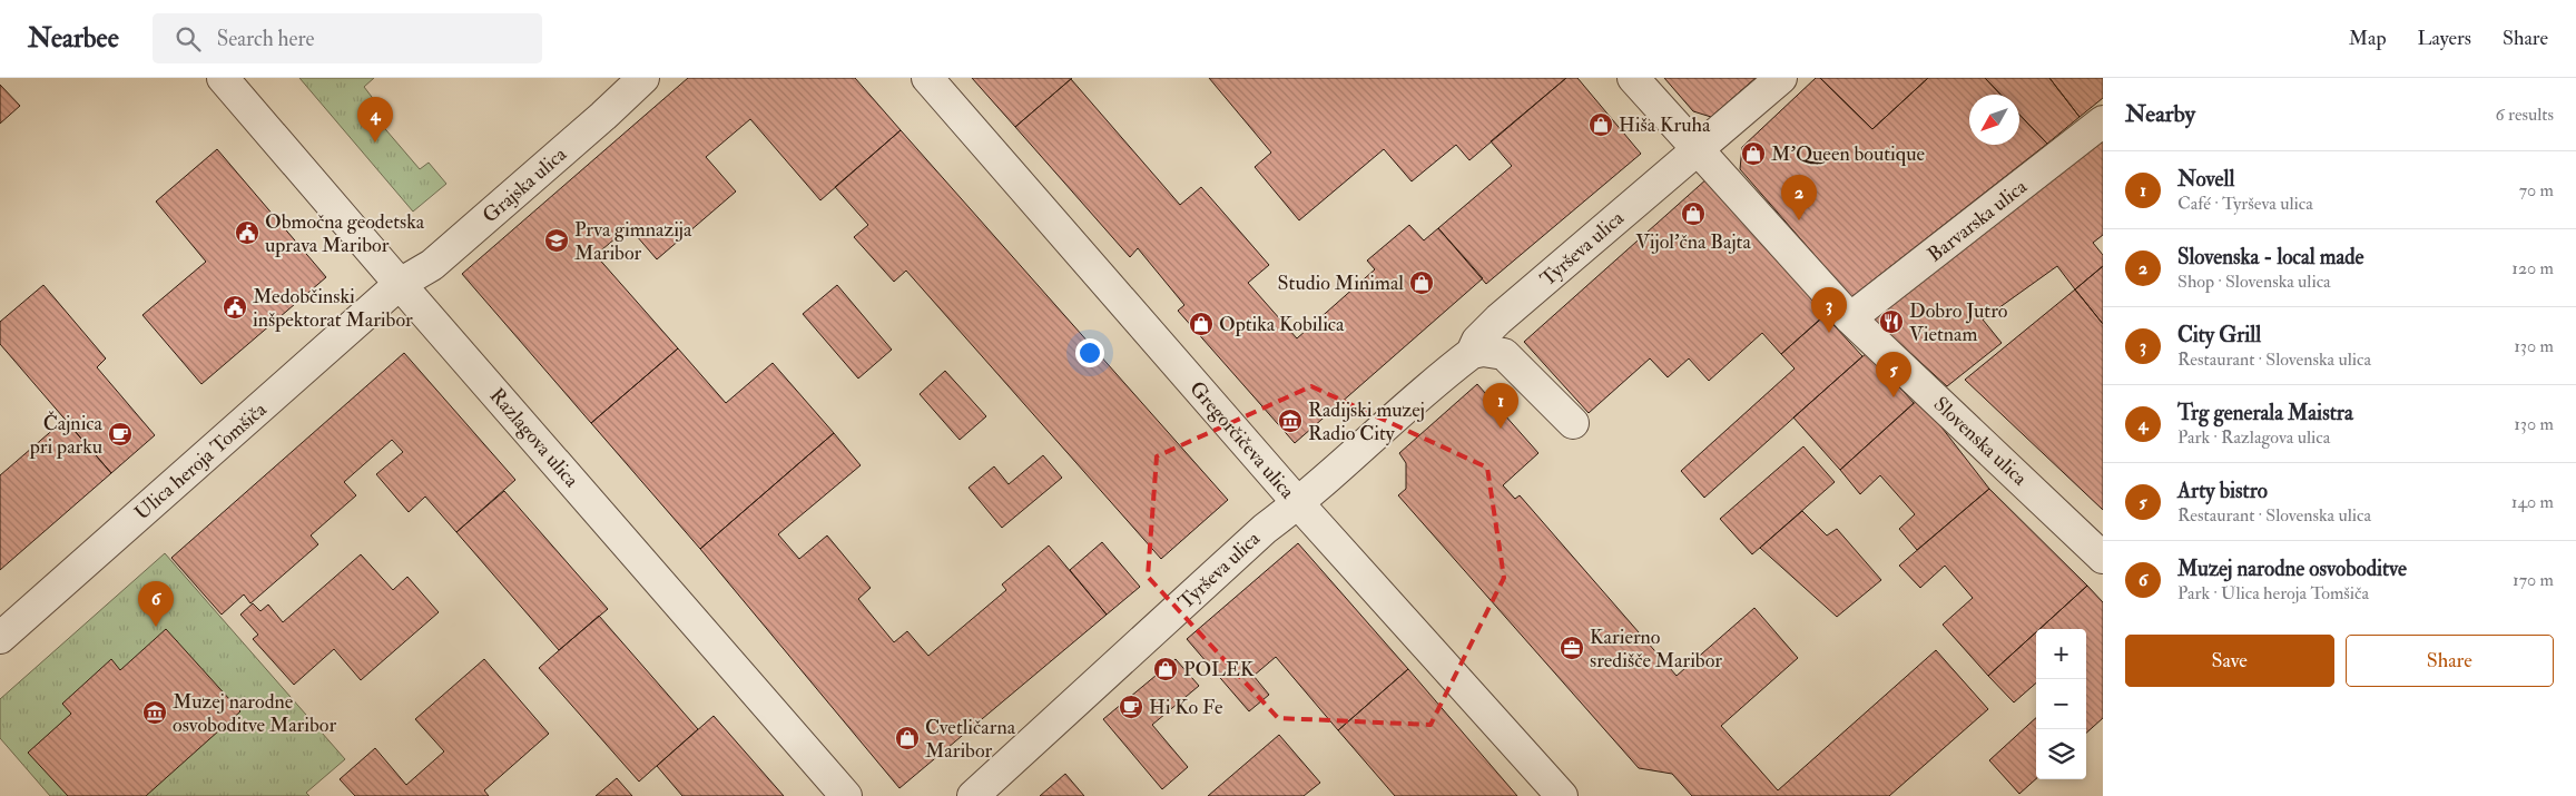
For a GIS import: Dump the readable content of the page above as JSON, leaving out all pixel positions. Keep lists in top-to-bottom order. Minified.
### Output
{"streets":{"street":["Grajska ulica","Barvarska ulica","Tyrševa ulica","Razlagova ulica","Gregorčičeva ulica","Slovenska ulica","Ulica heroja Tomšiča"]},"crossings":[["Grajska ulica","Razlagova ulica"],["Grajska ulica","Ulica heroja Tomšiča"],["Barvarska ulica","Slovenska ulica"],["Tyrševa ulica","Gregorčičeva ulica"],["Tyrševa ulica","Slovenska ulica"],["Razlagova ulica","Ulica heroja Tomšiča"]],"places":{"shop":["Hiša Kruha","M'Queen boutique","Vijol’čna Bajta","Studio Minimal","Optika Kobilica","POLEK","Cvetličarna Maribor"],"public building":["Območna geodetska uprava Maribor","Medobčinski inšpektorat Maribor"],"school or university":["Prva gimnazija Maribor"],"restaurant":["Dobro Jutro Vietnam"],"museum":["Radijski muzej Radio City","Muzej narodne osvoboditve Maribor"],"cafe":["Čajnica pri parku","Hi Ko Fe"],"office":["Karierno središče Maribor"]},"north":"bottom left","page":{"header":"Nearbee","search":"Search here","nav":["Map","Layers","Share"],"heading":["Nearby","6 results"],"pins":["4","2","3","5","1","6"],"list":[{"mark":"1","name":"Novell","note":"Café · Tyrševa ulica","value":"70 m"},{"mark":"2","name":"Slovenska - local made","note":"Shop · Slovenska ulica","value":"120 m"},{"mark":"3","name":"City Grill","note":"Restaurant · Slovenska ulica","value":"130 m"},{"mark":"4","name":"Trg generala Maistra","note":"Park · Razlagova ulica","value":"130 m"},{"mark":"5","name":"Arty bistro","note":"Restaurant · Slovenska ulica","value":"140 m"},{"mark":"6","name":"Muzej narodne osvoboditve","note":"Park · Ulica heroja Tomšiča","value":"170 m"}],"buttons":["Save","Share"],"map_buttons":["+","−"]}}
